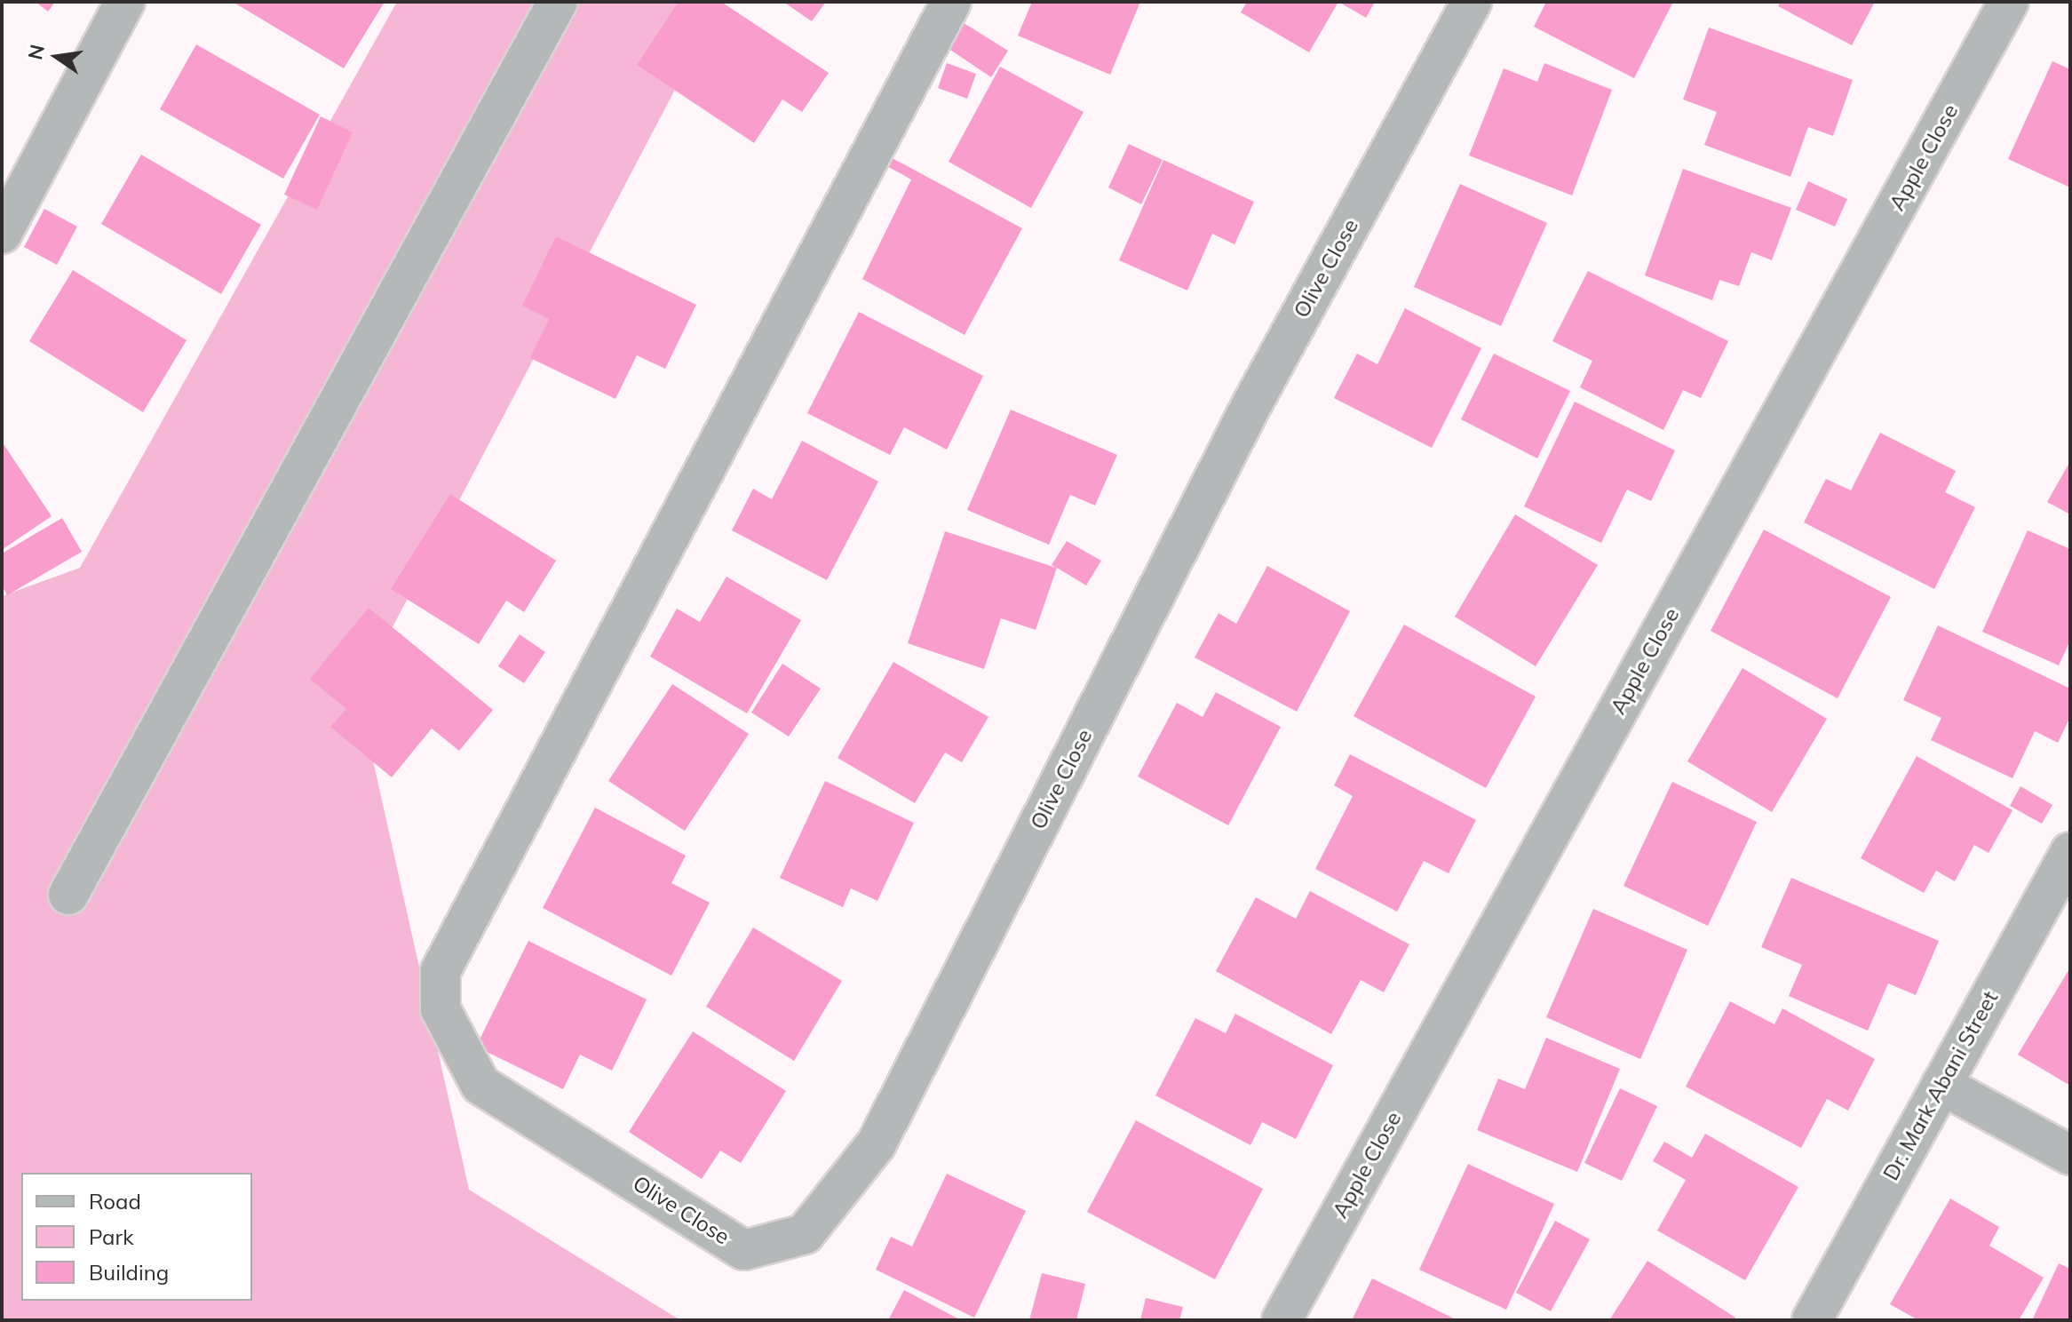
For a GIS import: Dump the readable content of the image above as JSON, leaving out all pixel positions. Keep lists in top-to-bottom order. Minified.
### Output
{"streets":{"street":["Apple Close","Olive Close","Dr. Mark Abani Street"]},"legend":["Road","Park","Building"],"north":"left"}
